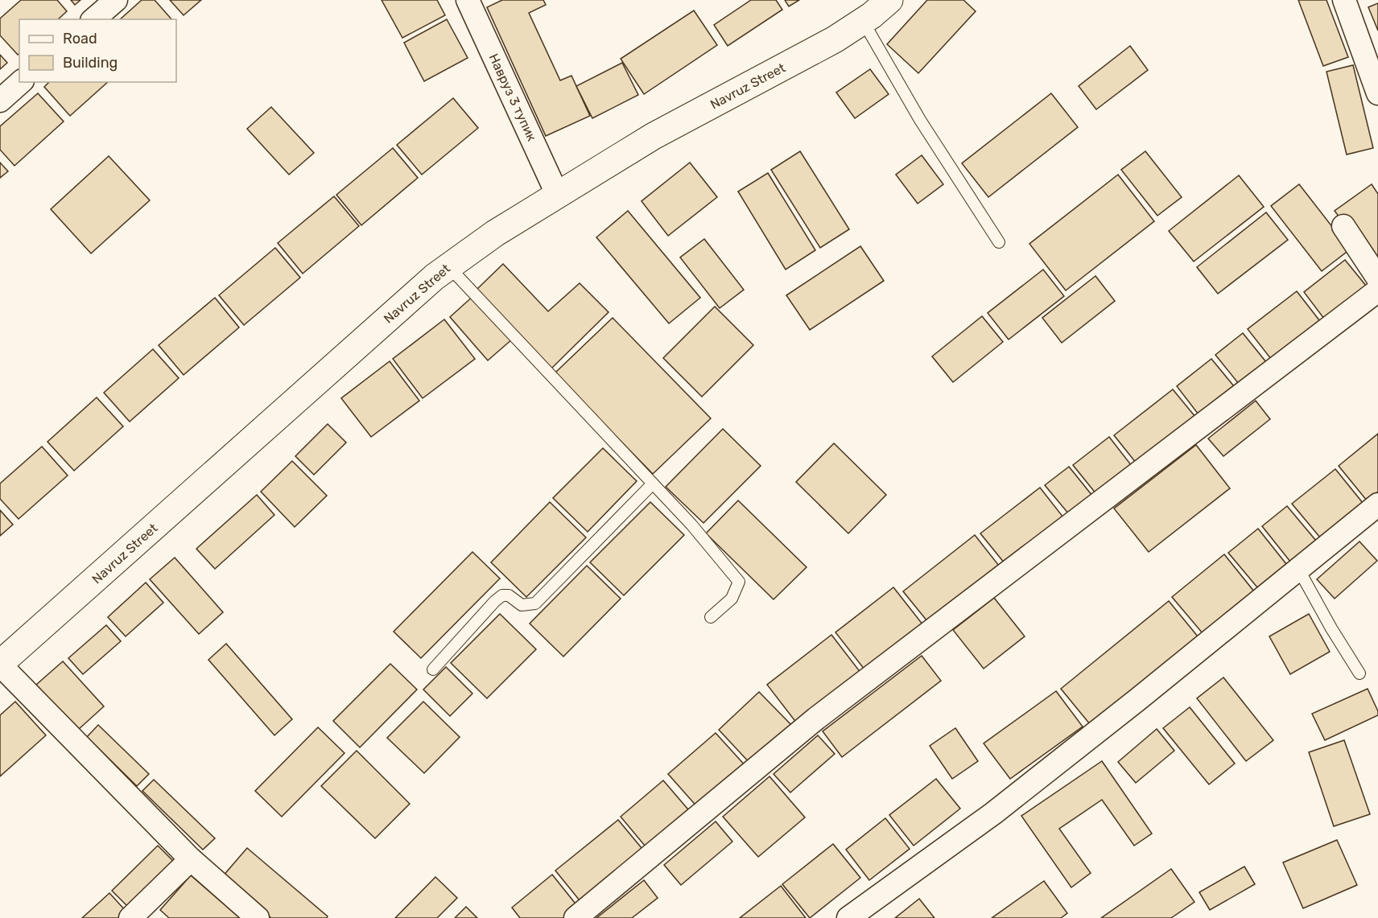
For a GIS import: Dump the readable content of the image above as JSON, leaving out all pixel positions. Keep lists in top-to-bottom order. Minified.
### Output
{"streets":{"street":["Navruz Street","Навруз 3 тупик"]},"crossings":[["Navruz Street","Навруз 3 тупик"]],"legend":["Road","Building"]}
